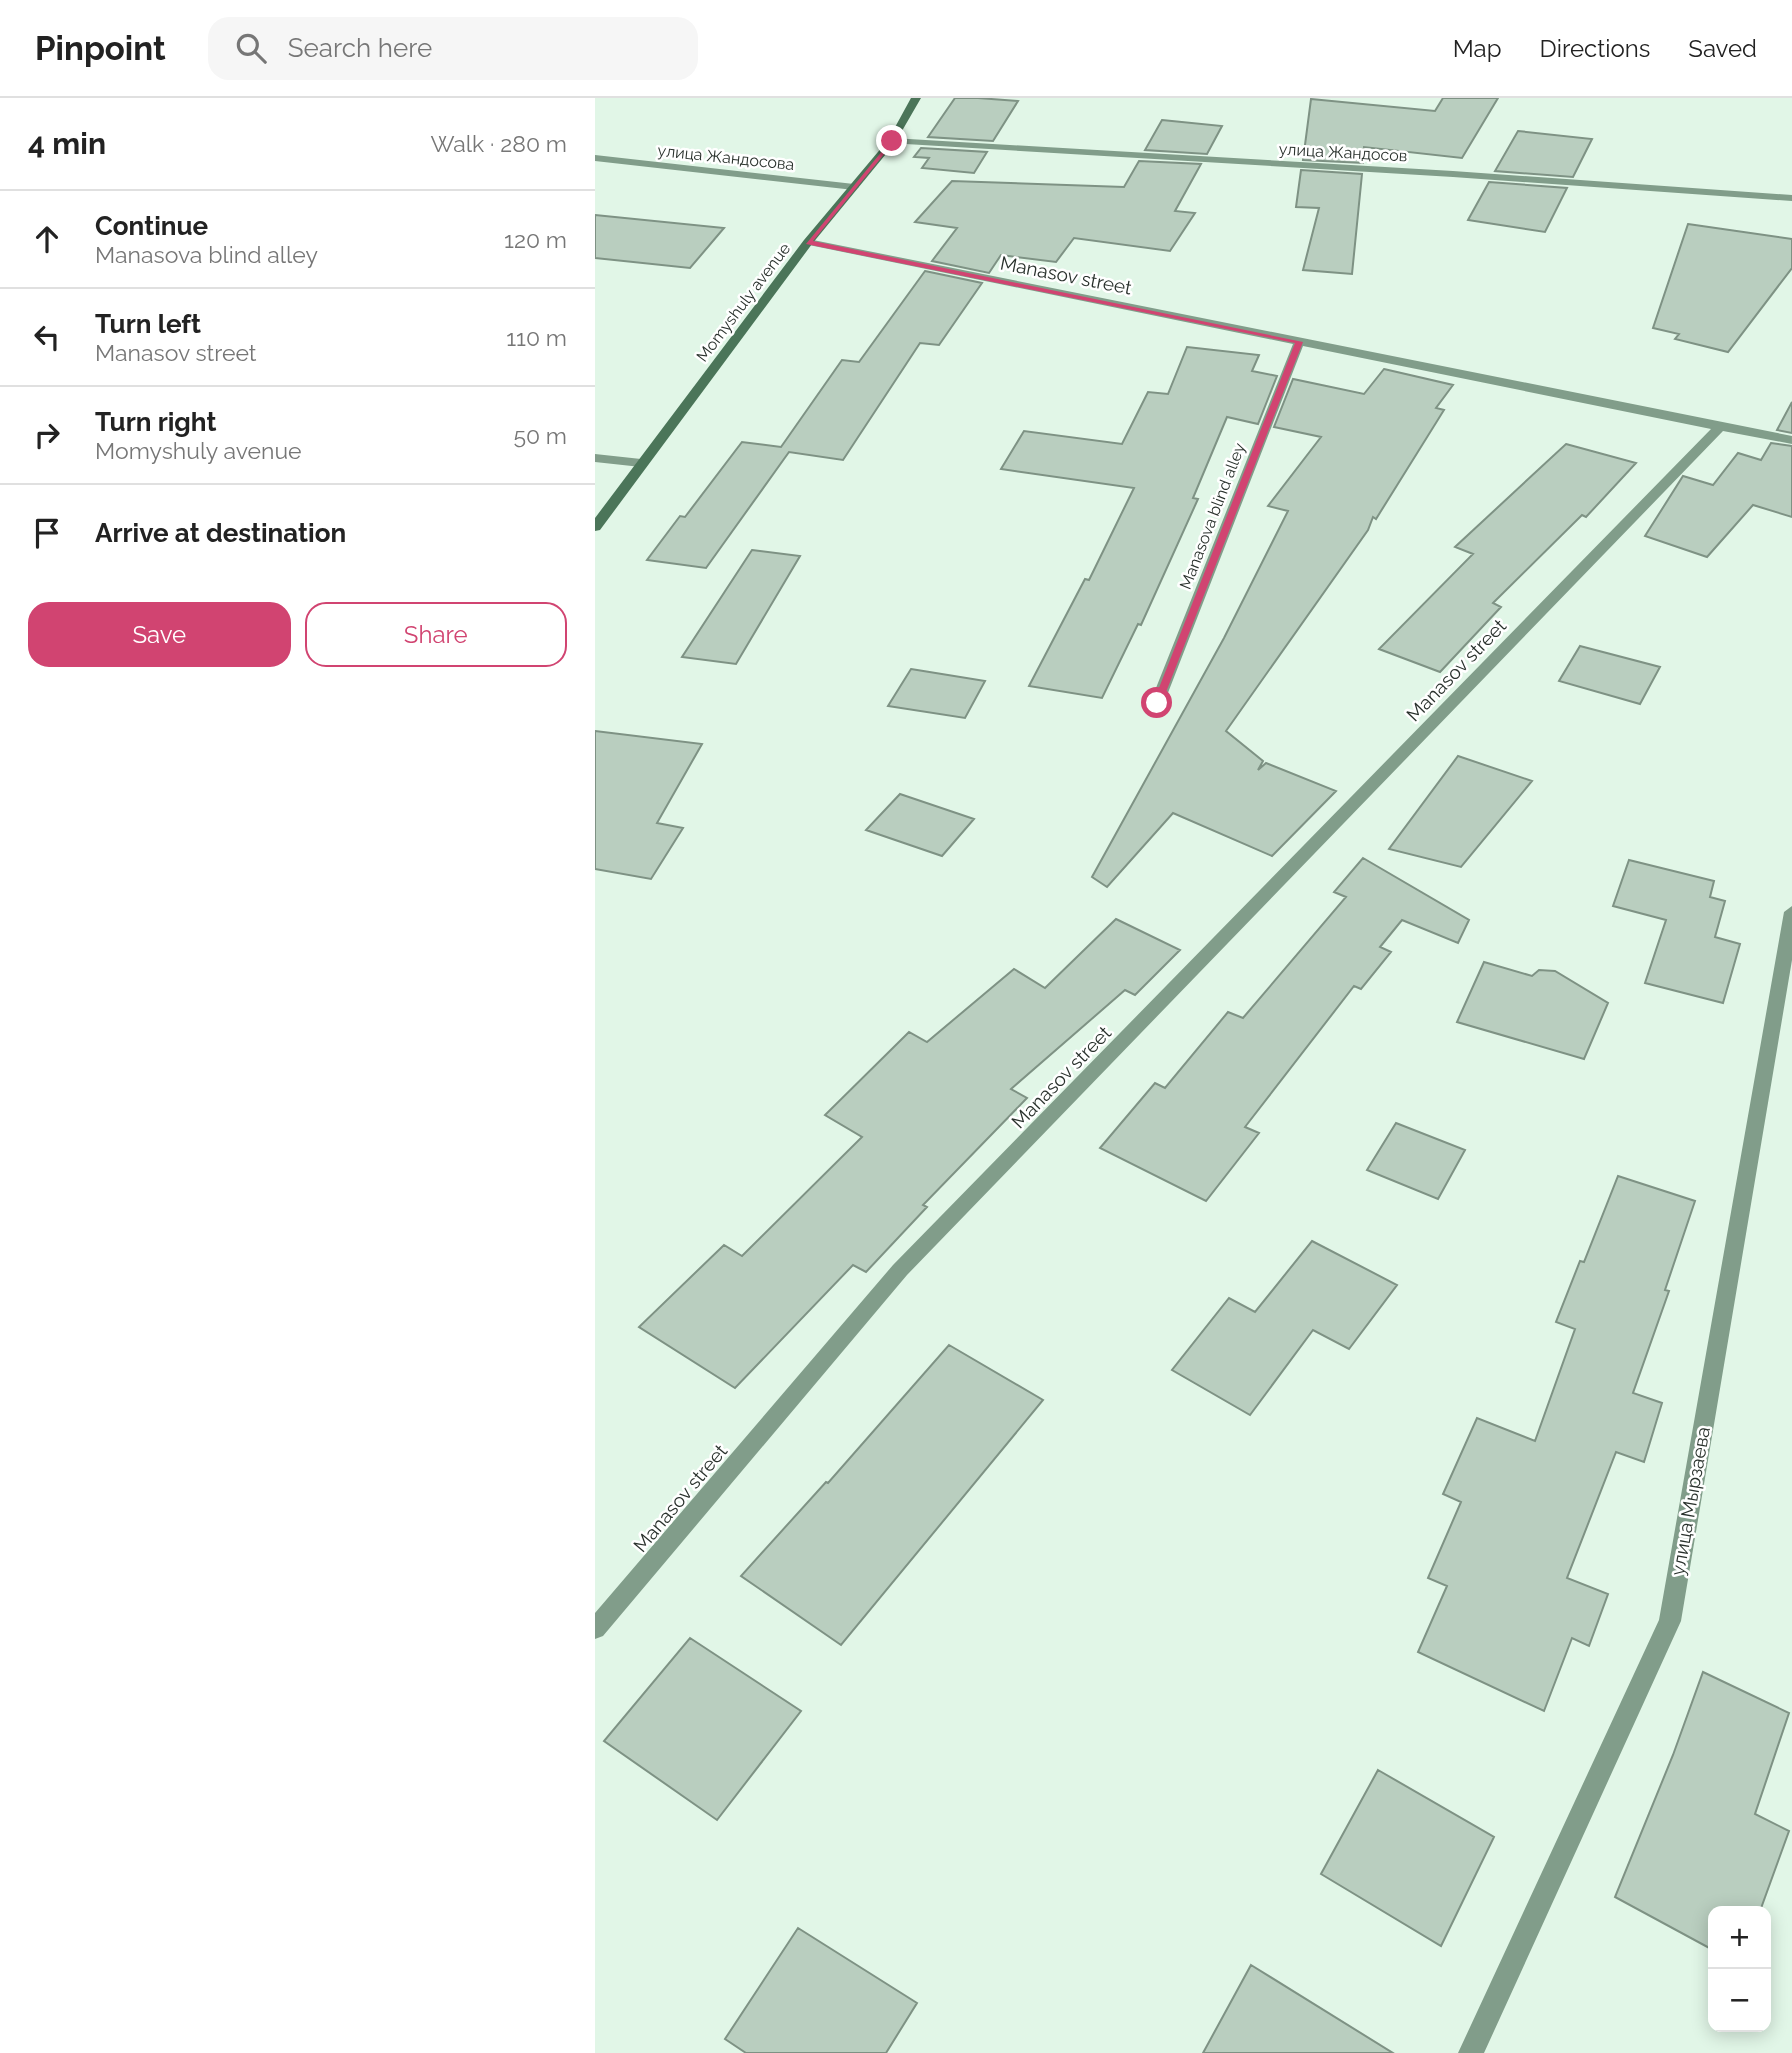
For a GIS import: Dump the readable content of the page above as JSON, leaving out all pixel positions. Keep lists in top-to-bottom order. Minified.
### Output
{"streets":{"main road":["Momyshuly avenue"],"street":["улица Жандосов","улица Жандосова","Manasov street","Manasova blind alley","улица Мырзаева"]},"crossings":[["улица Жандосов","Momyshuly avenue"],["улица Жандосова","Momyshuly avenue"],["Manasov street","Momyshuly avenue"],["Manasov street","Manasova blind alley"]],"page":{"header":"Pinpoint","search":"Search here","nav":["Map","Directions","Saved"],"heading":["4 min","Walk · 280 m"],"list":[["Continue","Manasova blind alley","120 m"],["Turn left","Manasov street","110 m"],["Turn right","Momyshuly avenue","50 m"],"Arrive at destination"],"buttons":["Save","Share"],"map_buttons":["+","−"]}}
